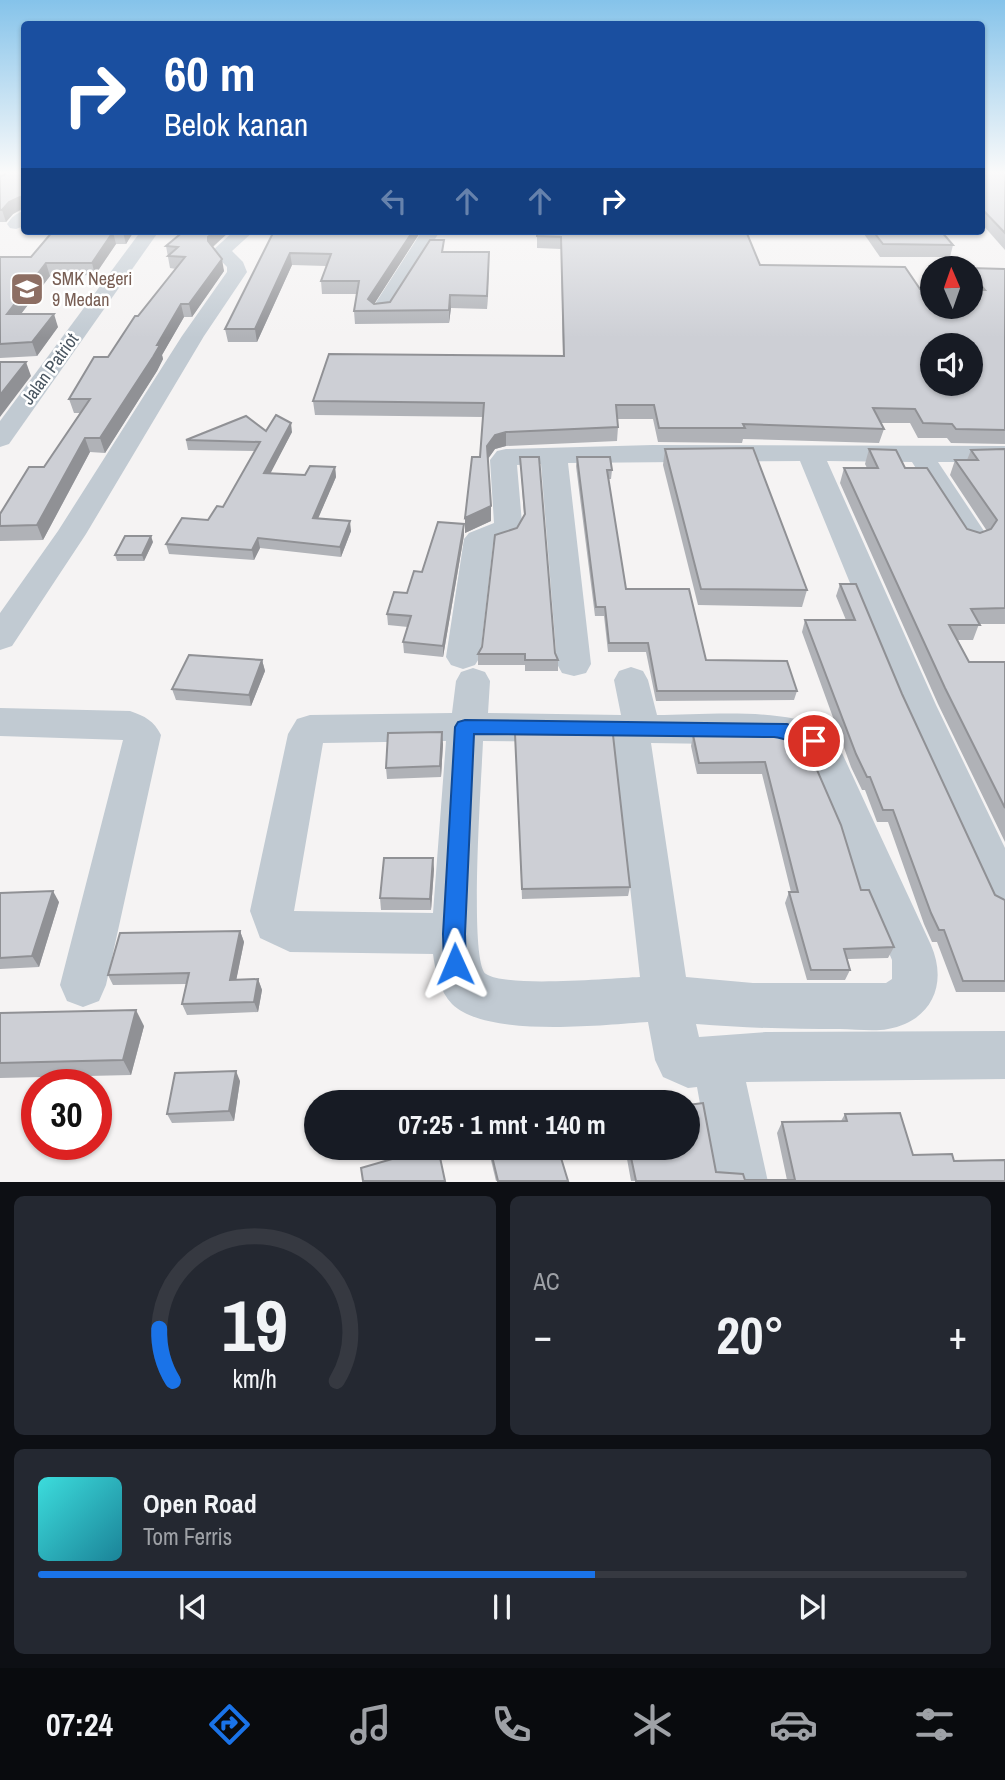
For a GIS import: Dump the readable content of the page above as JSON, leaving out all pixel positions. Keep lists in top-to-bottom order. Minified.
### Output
{"streets":{"street":["Jalan Patriot"]},"places":{"school or university":["SMK Negeri 9 Medan"]},"north":"top","page":{"turn":["60 m","Belok kanan"],"limit":"30","trip":"07:25 · 1 mnt · 140 m","tile":"AC","heat":["−","20°","+"],"song":["Open Road","Tom Ferris"],"tabs":"07:24","gauge":["19","km/h"]}}
